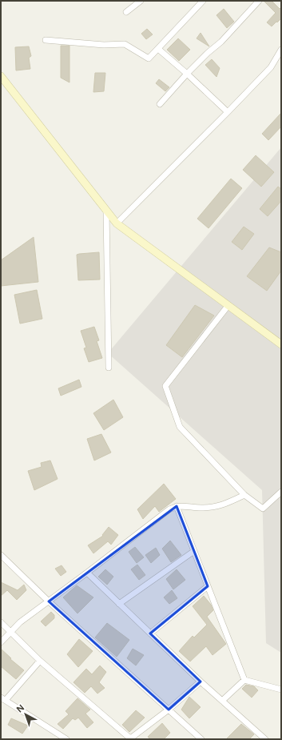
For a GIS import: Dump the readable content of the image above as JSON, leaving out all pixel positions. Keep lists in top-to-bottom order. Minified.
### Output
{"north":"top left"}
